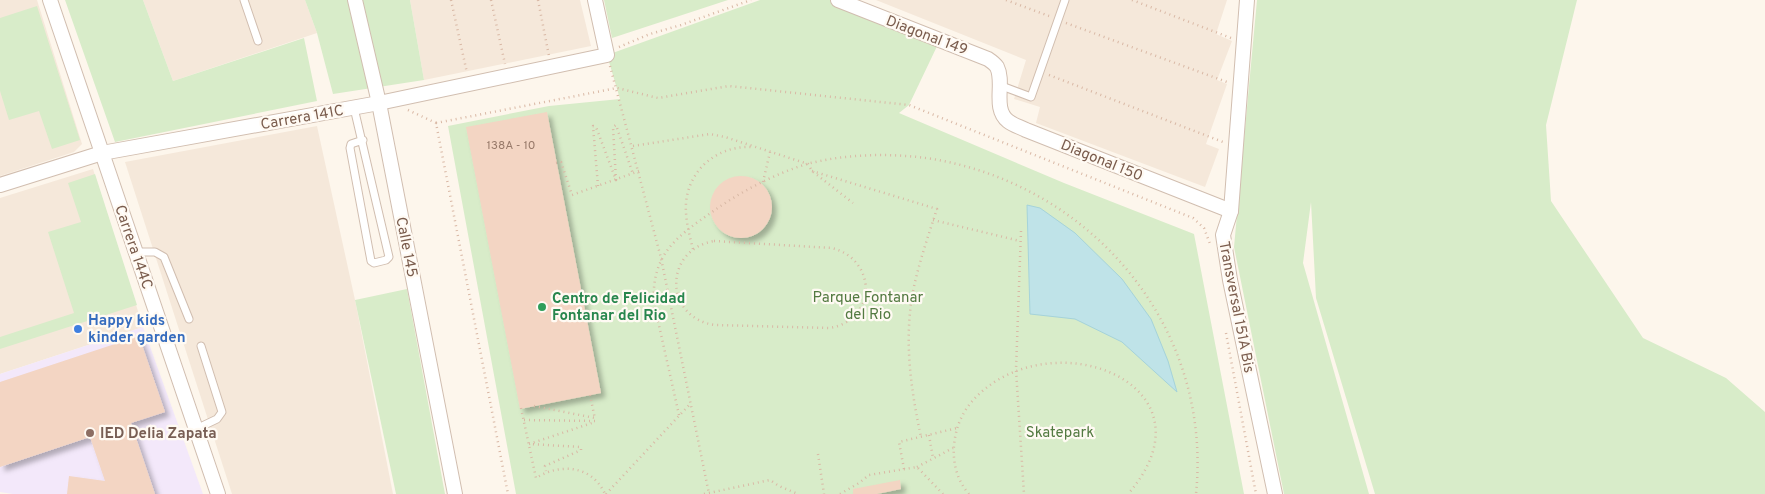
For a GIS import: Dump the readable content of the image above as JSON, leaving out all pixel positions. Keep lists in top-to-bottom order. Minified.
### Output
{"streets":{"street":["Diagonal 149","Carrera 141C","Diagonal 150","Carrera 144C","Calle 145","Transversal 151A Bis"]},"crossings":[["Diagonal 149","Diagonal 150"],["Carrera 141C","Carrera 144C"],["Carrera 141C","Calle 145"],["Diagonal 150","Transversal 151A Bis"]],"parks":["Parque Fontanar del Rio","Skatepark"],"places":["Centro de Felicidad Fontanar del Rio","Happy kids kinder garden","IED Delia Zapata"],"house_numbers":["138A - 10"]}
